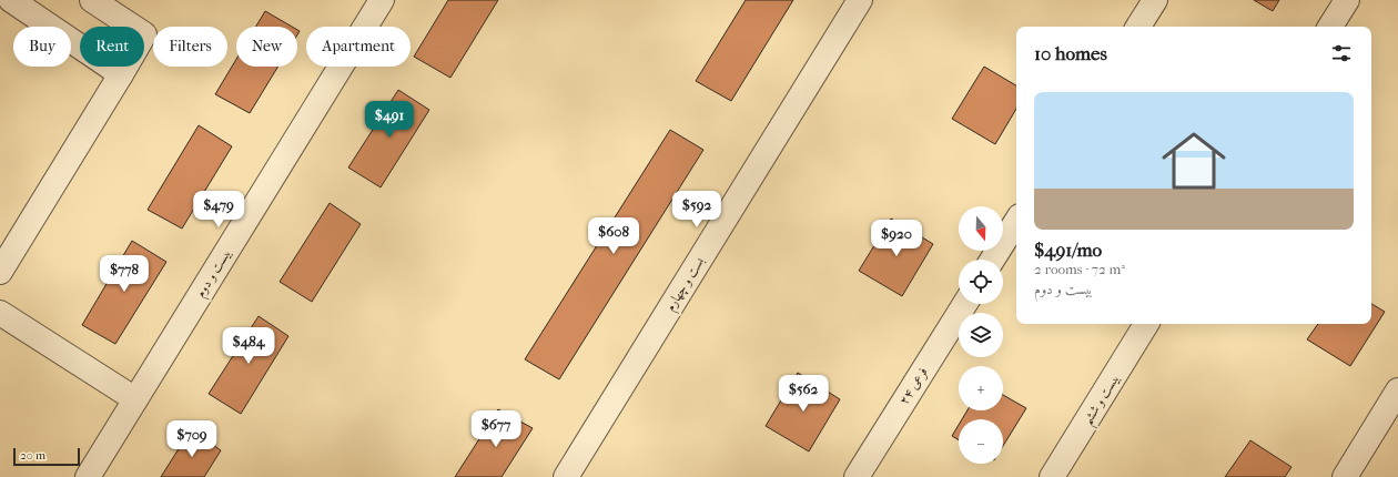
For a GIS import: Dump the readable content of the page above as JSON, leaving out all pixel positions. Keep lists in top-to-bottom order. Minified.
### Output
{"streets":{"street":["بیست و دوم","بست و چهارم","فرعی ۲۴","بیست و ششم"]},"scale_bar":"20 m","north":"bottom","page":{"chip":["Buy","Rent","Filters","New","Apartment"],"heading":"10 homes","list":[{"name":"$491/mo","note":"2 rooms · 72 m² · بیست و دوم"}],"price":["$491","$479","$592","$608","$920","$778","$484","$562","$677","$709"],"map_buttons":["+","−"],"scale":"20 m"}}
